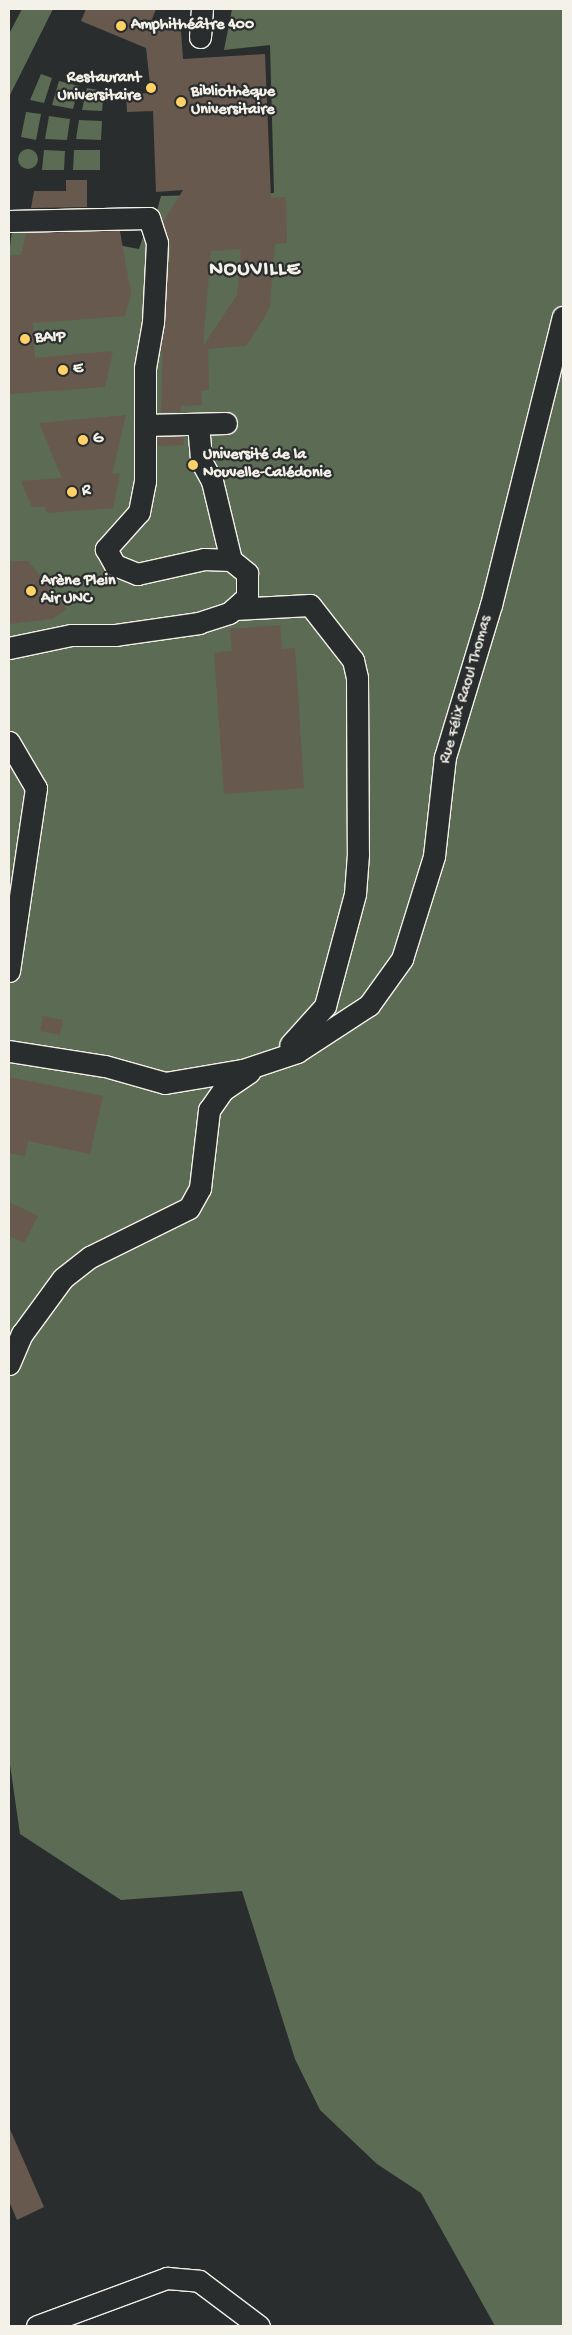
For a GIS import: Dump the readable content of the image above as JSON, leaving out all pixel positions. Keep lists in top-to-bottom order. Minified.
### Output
{"streets":{"street":["Rue Félix Raoul Thomas"]},"districts":["NOUVILLE"],"places":["Amphithéâtre 400","Restaurant Universitaire","Bibliothèque Universitaire","BAIP","E","G","Université de la Nouvelle-Calédonie","R","Arène Plein Air UNC"]}
